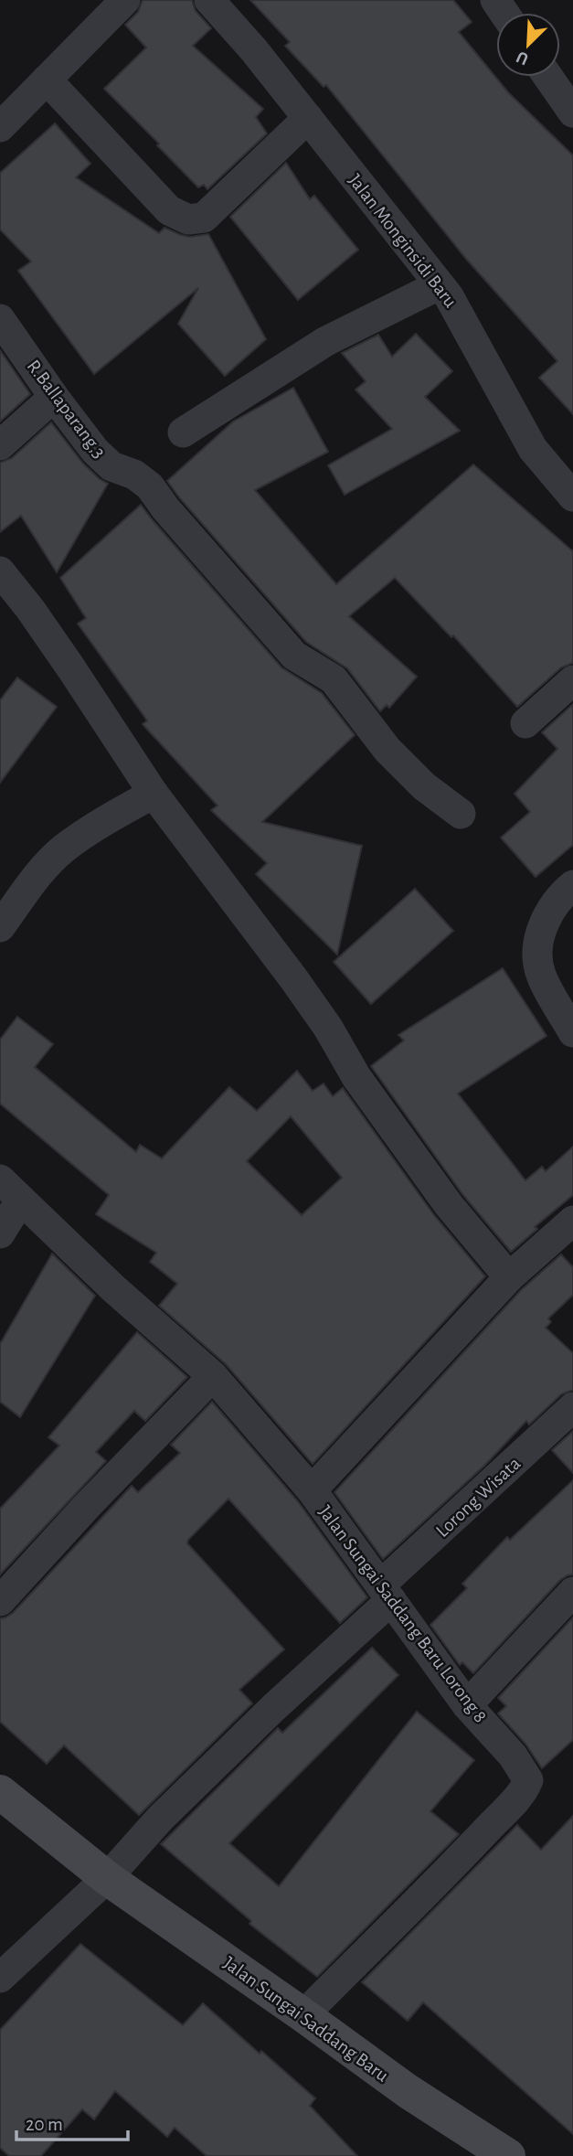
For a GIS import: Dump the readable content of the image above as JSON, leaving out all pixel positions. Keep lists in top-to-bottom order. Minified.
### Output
{"streets":{"main road":["Jalan Sungai Saddang Baru"],"street":["Jalan Monginsidi Baru","R.Ballaparang,3","Lorong Wisata","Jalan Sungai Saddang Baru Lorong 8"]},"crossings":[["Lorong Wisata","Jalan Sungai Saddang Baru Lorong 8"],["Lorong Wisata","Jalan Sungai Saddang Baru"],["Jalan Sungai Saddang Baru Lorong 8","Jalan Sungai Saddang Baru"]],"scale_bar":"20 m","north":"bottom left"}
